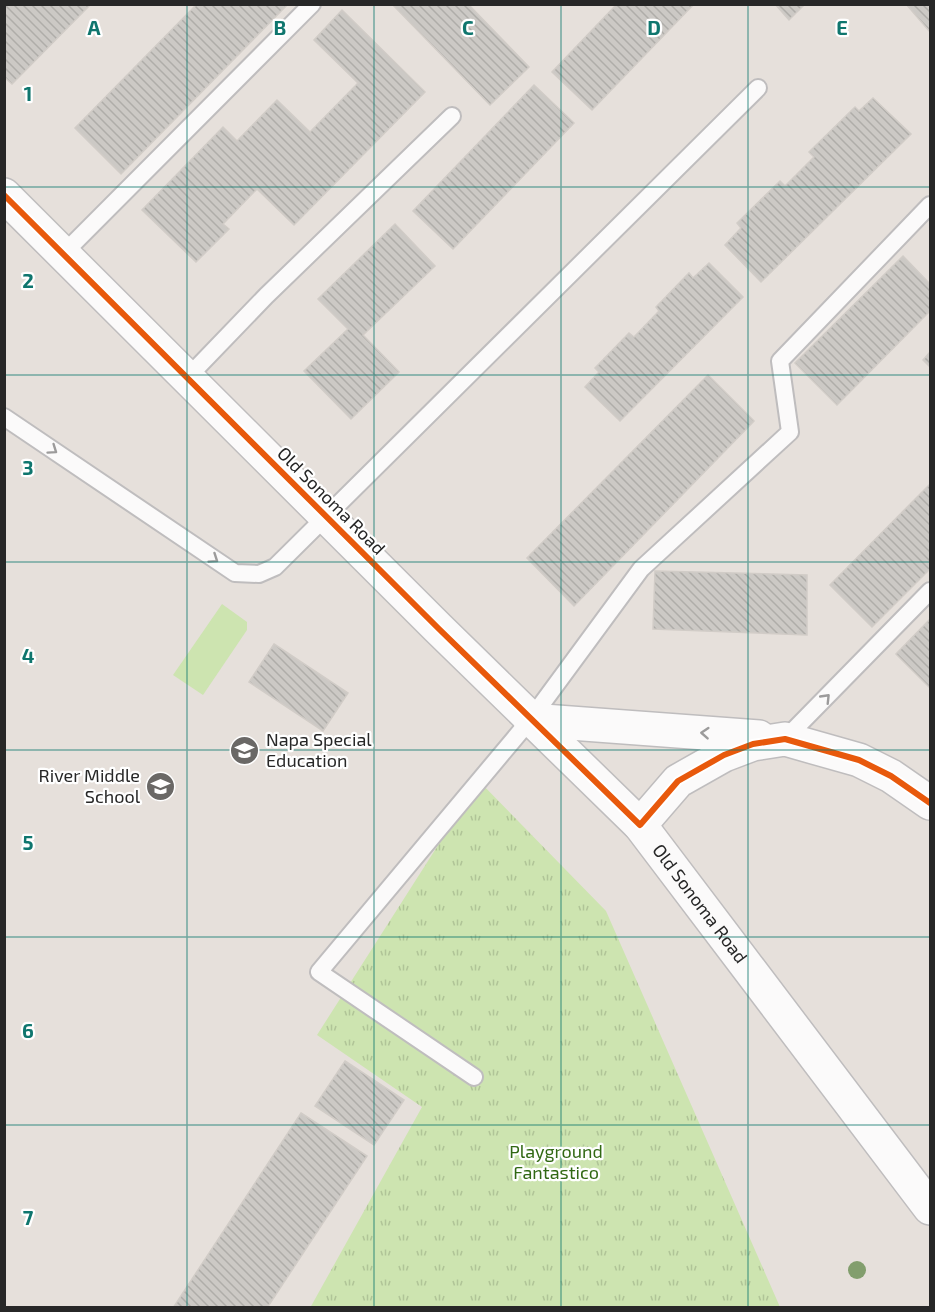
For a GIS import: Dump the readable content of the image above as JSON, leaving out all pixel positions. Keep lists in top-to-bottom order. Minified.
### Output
{"streets":{"main road":["Old Sonoma Road"]},"parks":["Playground Fantastico"],"places":{"school or university":["Napa Special Education","River Middle School"]},"grid":{"columns":["A","B","C","D","E"],"rows":["1","2","3","4","5","6","7"]}}
